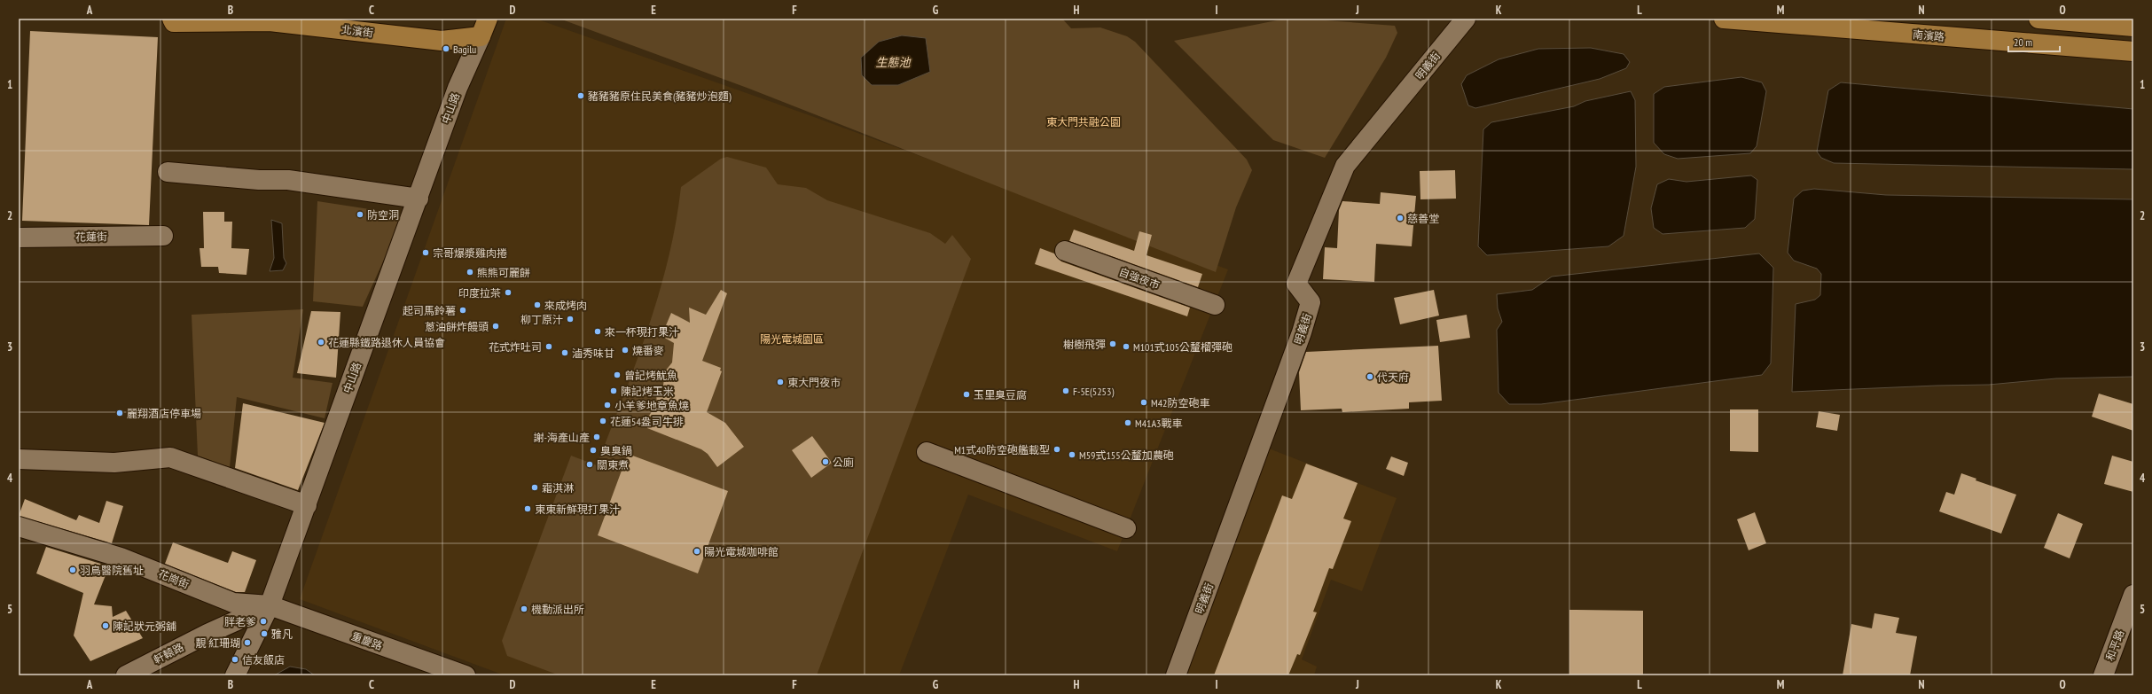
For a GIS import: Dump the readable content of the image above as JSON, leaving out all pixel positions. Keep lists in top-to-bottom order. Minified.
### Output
{"streets":{"main road":["北濱街","南濱路","中山路"],"street":["明義街","花蓮街","自強夜市","花崗街","重慶路","和平路","軒轅路"]},"crossings":[["北濱街","中山路"],["中山路","花崗街"],["中山路","重慶路"],["中山路","軒轅路"],["花崗街","重慶路"],["花崗街","軒轅路"],["重慶路","軒轅路"]],"water":["生態池"],"parks":["東大門共融公園","陽光電城園區"],"places":["Bagilu","豬豬豬原住民美食(豬豬炒泡麵)","防空洞","慈善堂","宗哥爆漿雞肉捲","熊熊可麗餅","印度拉茶","來成烤肉","起司馬鈴薯","柳丁原汁","蔥油餅炸饅頭","來一杯現打果汁","花蓮縣鐵路退休人員協會","榭樹飛彈","花式炸吐司","M101式105公釐榴彈砲","燒番麥","滷秀味甘","曾記烤魷魚","代天府","東大門夜市","陳記烤玉米","F-5E(5253)","玉里臭豆腐","M42防空砲車","小羊爹地章魚燒","麗翔酒店停車場","花蓮54盎司牛排","M41A3戰車","謝-海產山產","M1式40防空砲艦載型","臭臭鍋","M59式155公釐加農砲","公廁","關東煮","霜淇淋","東東新鮮現打果汁","陽光電城咖啡館","羽鳥醫院舊址","機動派出所","胖老爹","陳記狀元粥舖","雅凡","靚 紅珊瑚","信友飯店"],"scale_bar":"20 m","grid":{"columns":["A","B","C","D","E","F","G","H","I","J","K","L","M","N","O"],"rows":["1","2","3","4","5"]}}
